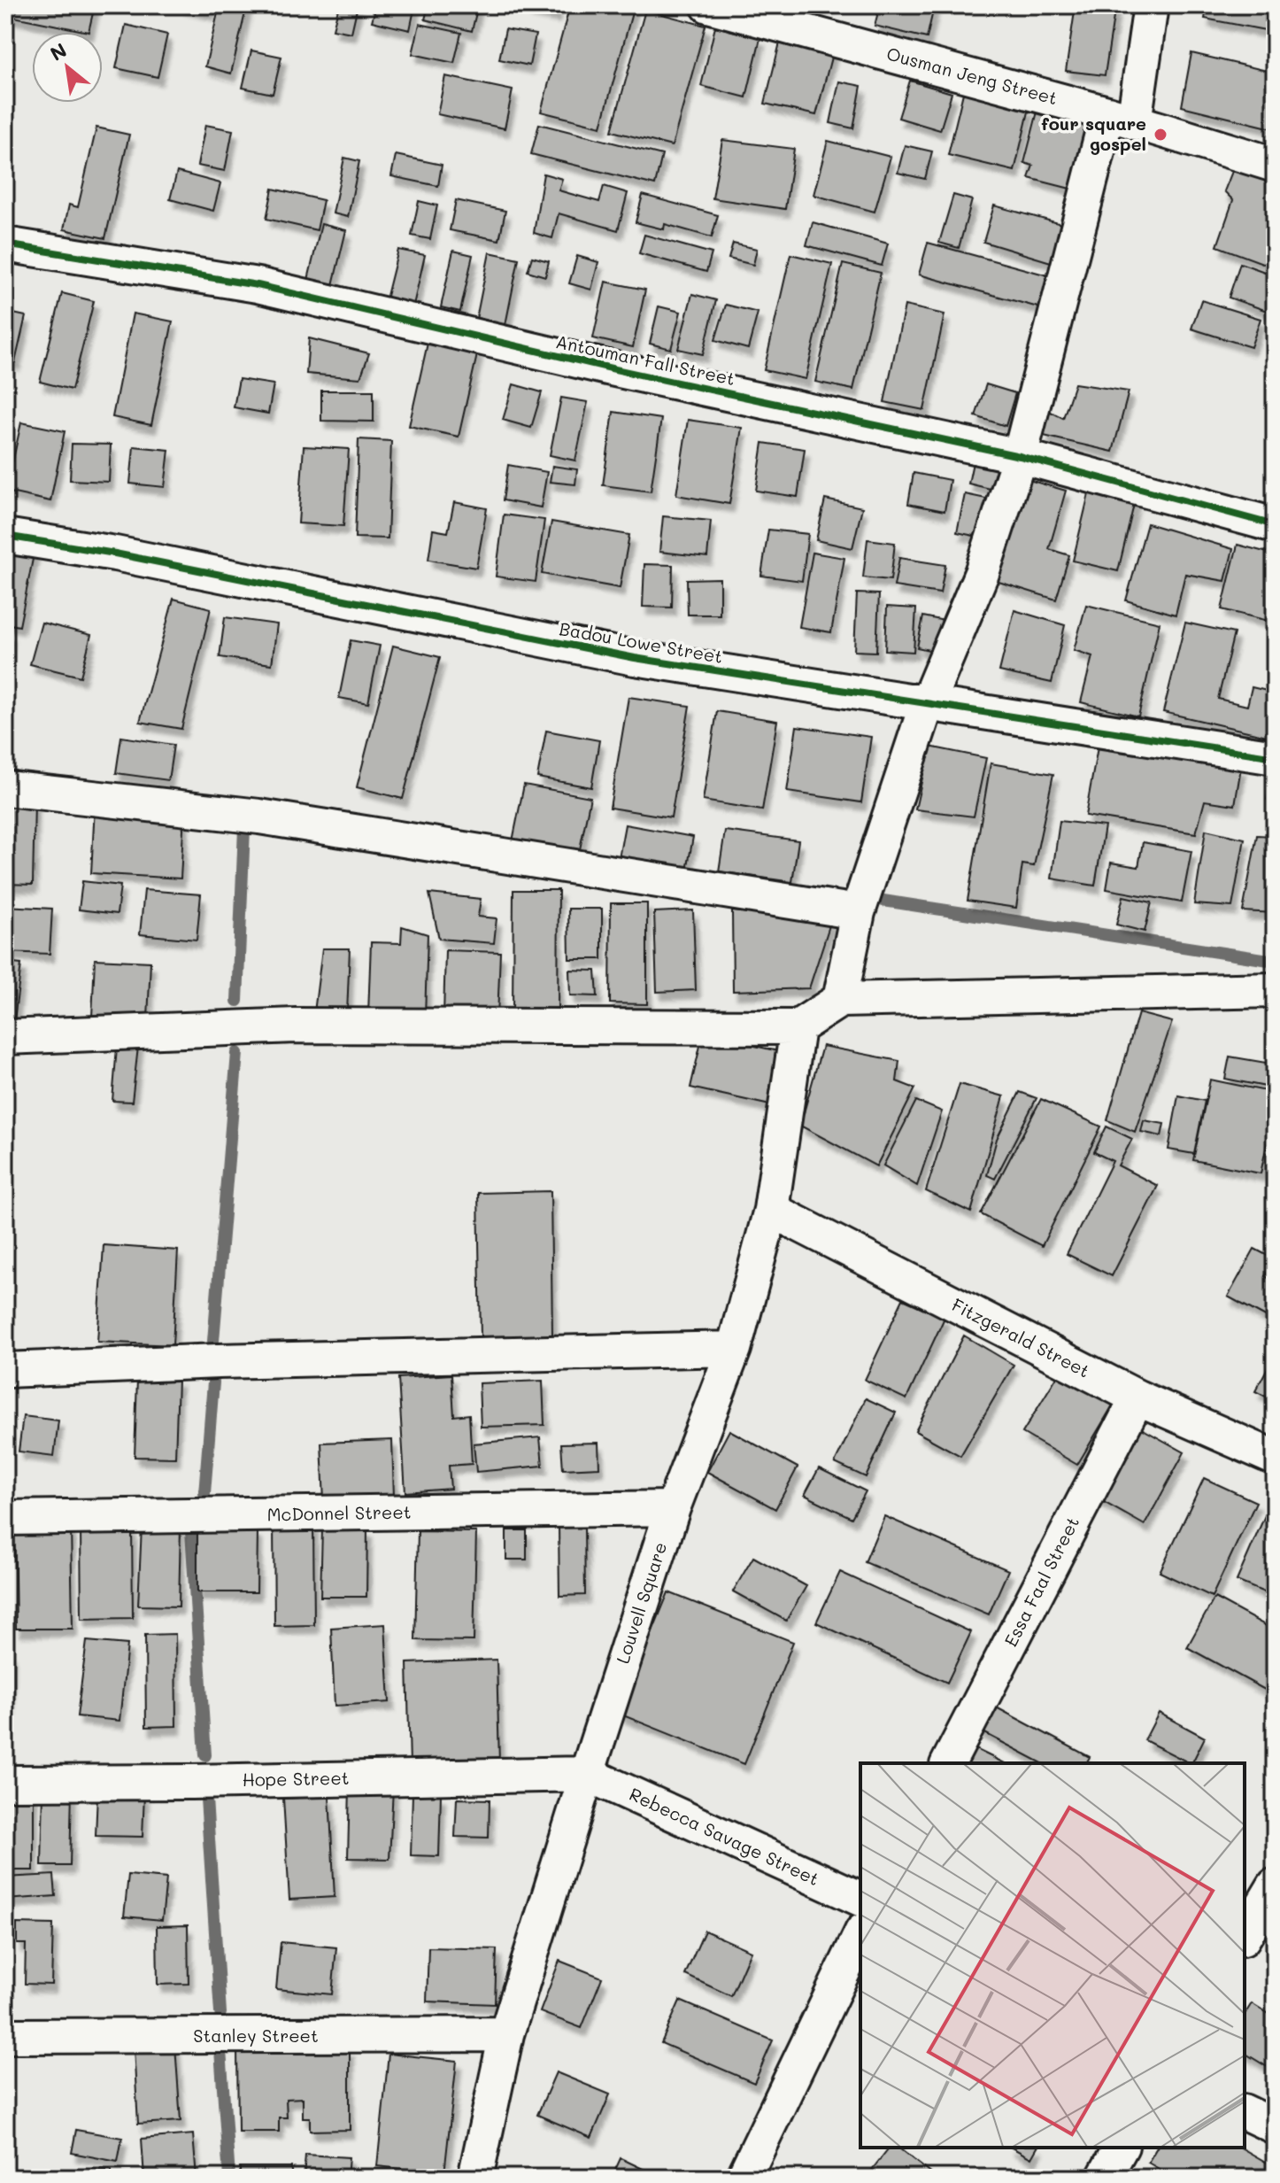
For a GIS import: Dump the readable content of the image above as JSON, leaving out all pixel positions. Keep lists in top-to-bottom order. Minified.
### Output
{"streets":{"street":["Ousman Jeng Street","Antouman Fall Street","Badou Lowe Street","Fitzgerald Street","McDonnel Street","Essa Faal Street","Louvell Square","Hope Street","Rebecca Savage Street","Stanley Street"]},"crossings":[["Fitzgerald Street","Essa Faal Street"],["Fitzgerald Street","Louvell Square"],["McDonnel Street","Louvell Square"],["Louvell Square","Hope Street"],["Louvell Square","Rebecca Savage Street"],["Louvell Square","Stanley Street"],["Hope Street","Rebecca Savage Street"]],"places":["four square gospel"],"north":"top left"}
